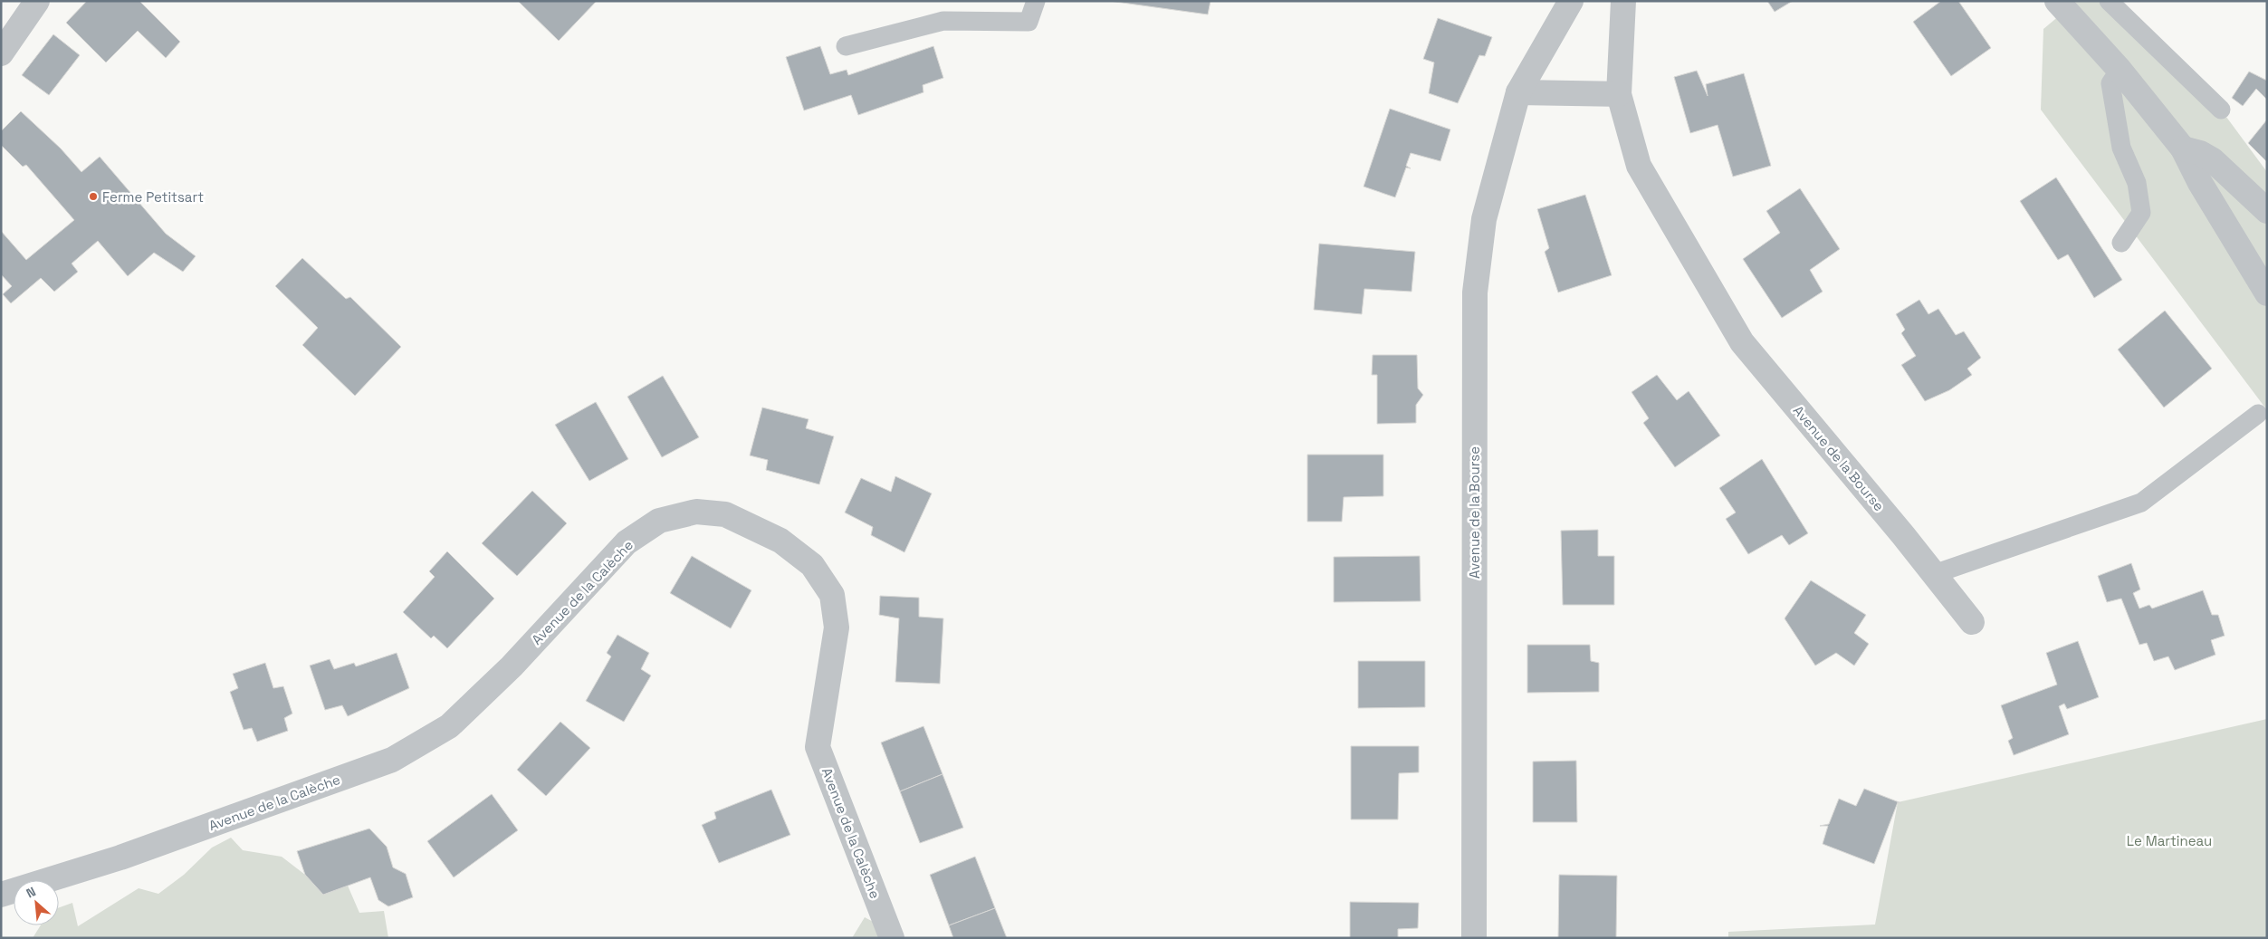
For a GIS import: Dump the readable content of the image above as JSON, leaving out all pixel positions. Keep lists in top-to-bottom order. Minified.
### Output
{"streets":{"street":["Avenue de la Bourse","Avenue de la Calèche"]},"parks":["Le Martineau"],"places":["Ferme Petitsart"],"north":"top left"}
